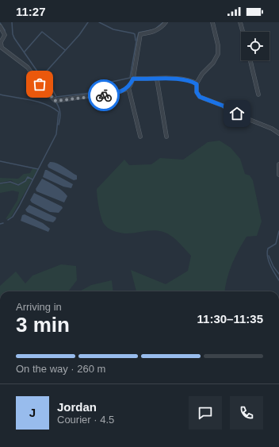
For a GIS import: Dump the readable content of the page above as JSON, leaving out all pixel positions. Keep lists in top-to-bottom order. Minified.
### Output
{"page":{"status":"11:27","heading":["3 min","Arriving in","11:30–11:35"],"panel":["Jordan","Courier · 4.5"],"bar":"On the way · 260 m","round":"J"}}
